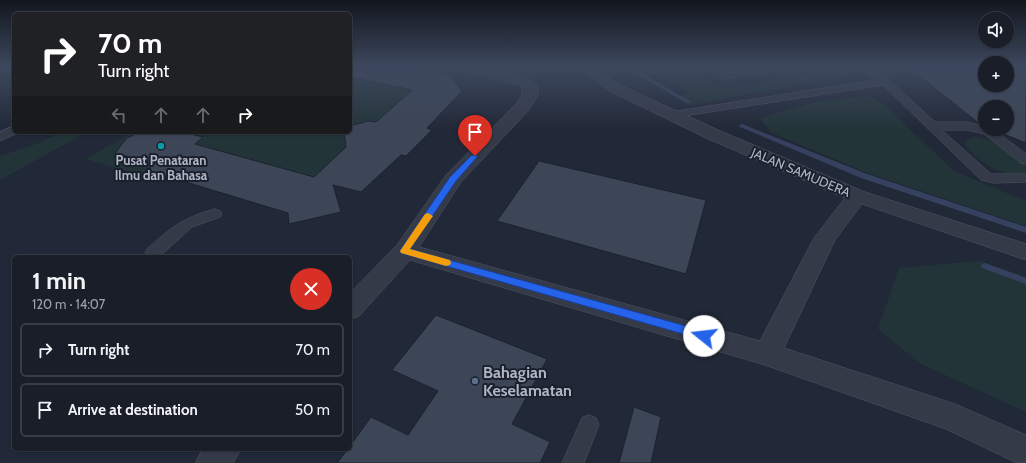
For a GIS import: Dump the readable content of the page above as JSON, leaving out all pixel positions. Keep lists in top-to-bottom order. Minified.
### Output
{"streets":{"street":["JALAN SAMUDERA"]},"places":["Pusat Penataran Ilmu dan Bahasa","Bahagian Keselamatan"],"page":{"map_buttons":["+","−"],"turn":["70 m","Turn right"],"heading":["1 min","120 m · 14:07"],"list":[{"name":"Turn right","value":"70 m"},{"name":"Arrive at destination","value":"50 m"}]}}
